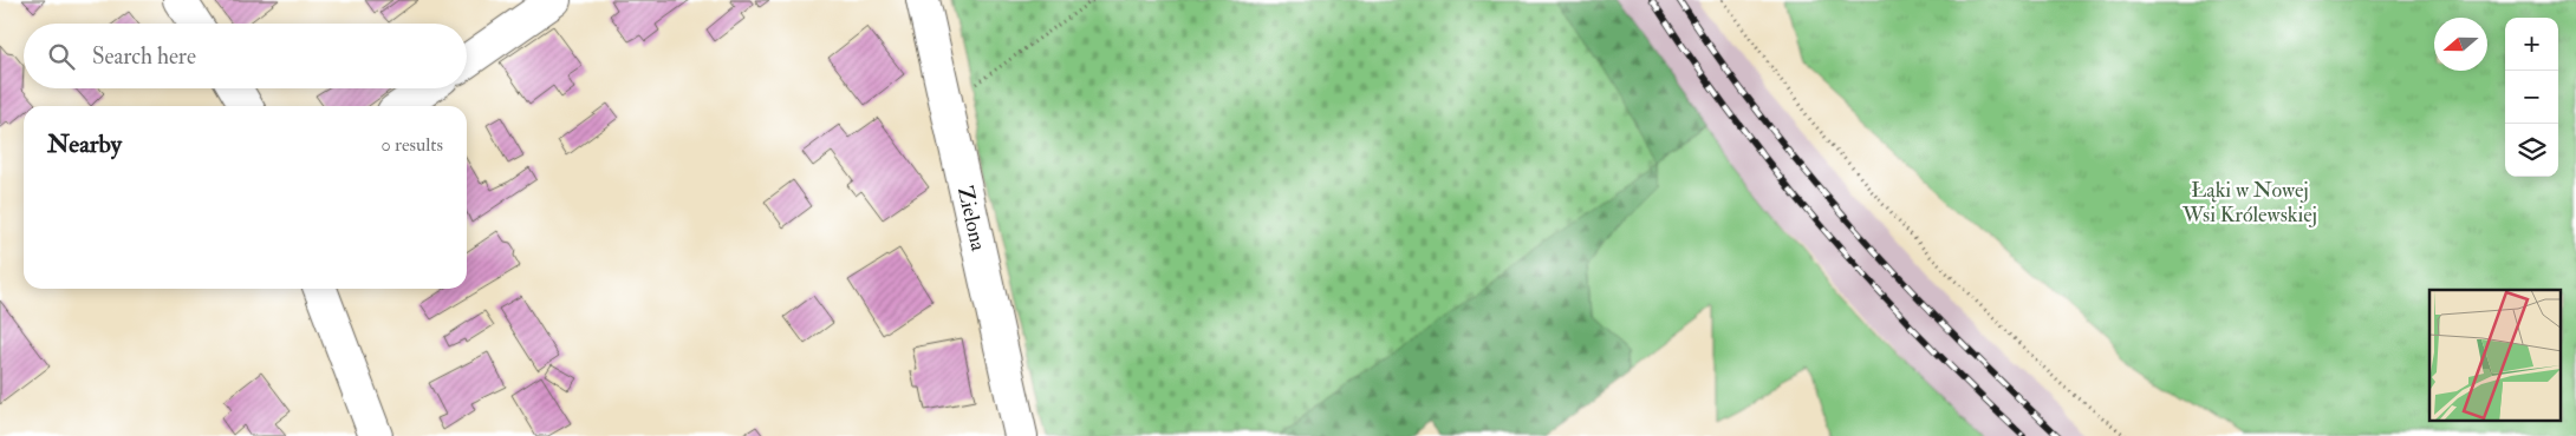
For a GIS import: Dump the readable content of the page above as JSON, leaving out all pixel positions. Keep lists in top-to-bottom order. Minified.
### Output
{"streets":{"street":["Zielona"]},"parks":["Łąki w Nowej Wsi Królewskiej"],"north":"left","page":{"map_buttons":["+","−"],"search":"Search here","heading":["Nearby","0 results"]}}
